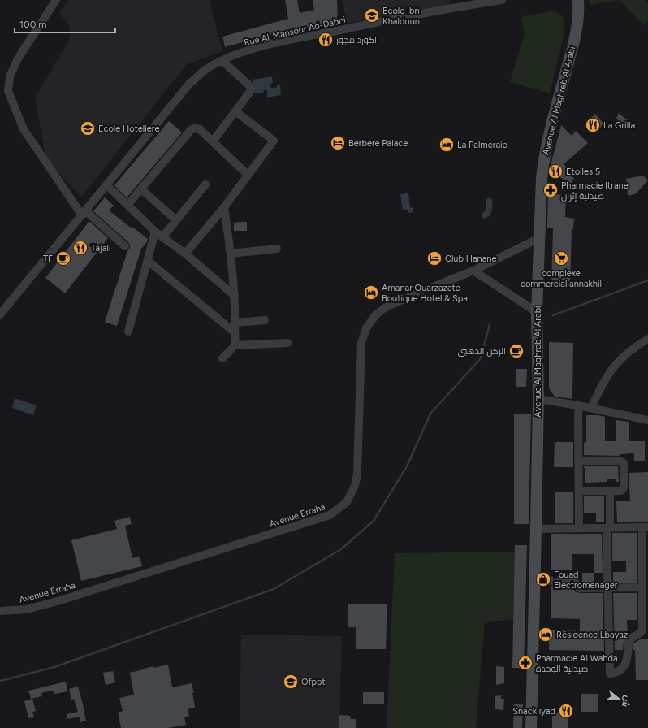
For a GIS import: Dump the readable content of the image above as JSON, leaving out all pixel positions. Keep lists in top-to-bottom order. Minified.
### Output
{"streets":{"main road":["Avenue Al Maghreb Al Arabi"],"street":["Rue Al-Mansour Ad-Dabhi","Avenue Erraha"]},"crossings":[["Avenue Al Maghreb Al Arabi","Avenue Erraha"]],"places":{"school or university":["Ecole Ibn Khaldoun","Ecole Hoteliere","Ofppt"],"restaurant":["اكورد مجور","La Grilla","Etoiles 5","Tajali","Snack iyad"],"hotel":["Berbere Palace","La Palmeraie","Club Hanane","Amanar Ouarzazate Boutique Hotel & Spa","Résidence Lbayaz"],"pharmacy":["Pharmacie Itrane صيدلية إثران","Pharmacie Al Wahda صيدلية الوحدة"],"cafe":["TF","الركن الذهبي"],"supermarket":["complexe commercial annakhil"],"shop":["Fouad Electromenager"]},"scale_bar":"100 m","north":"right"}
